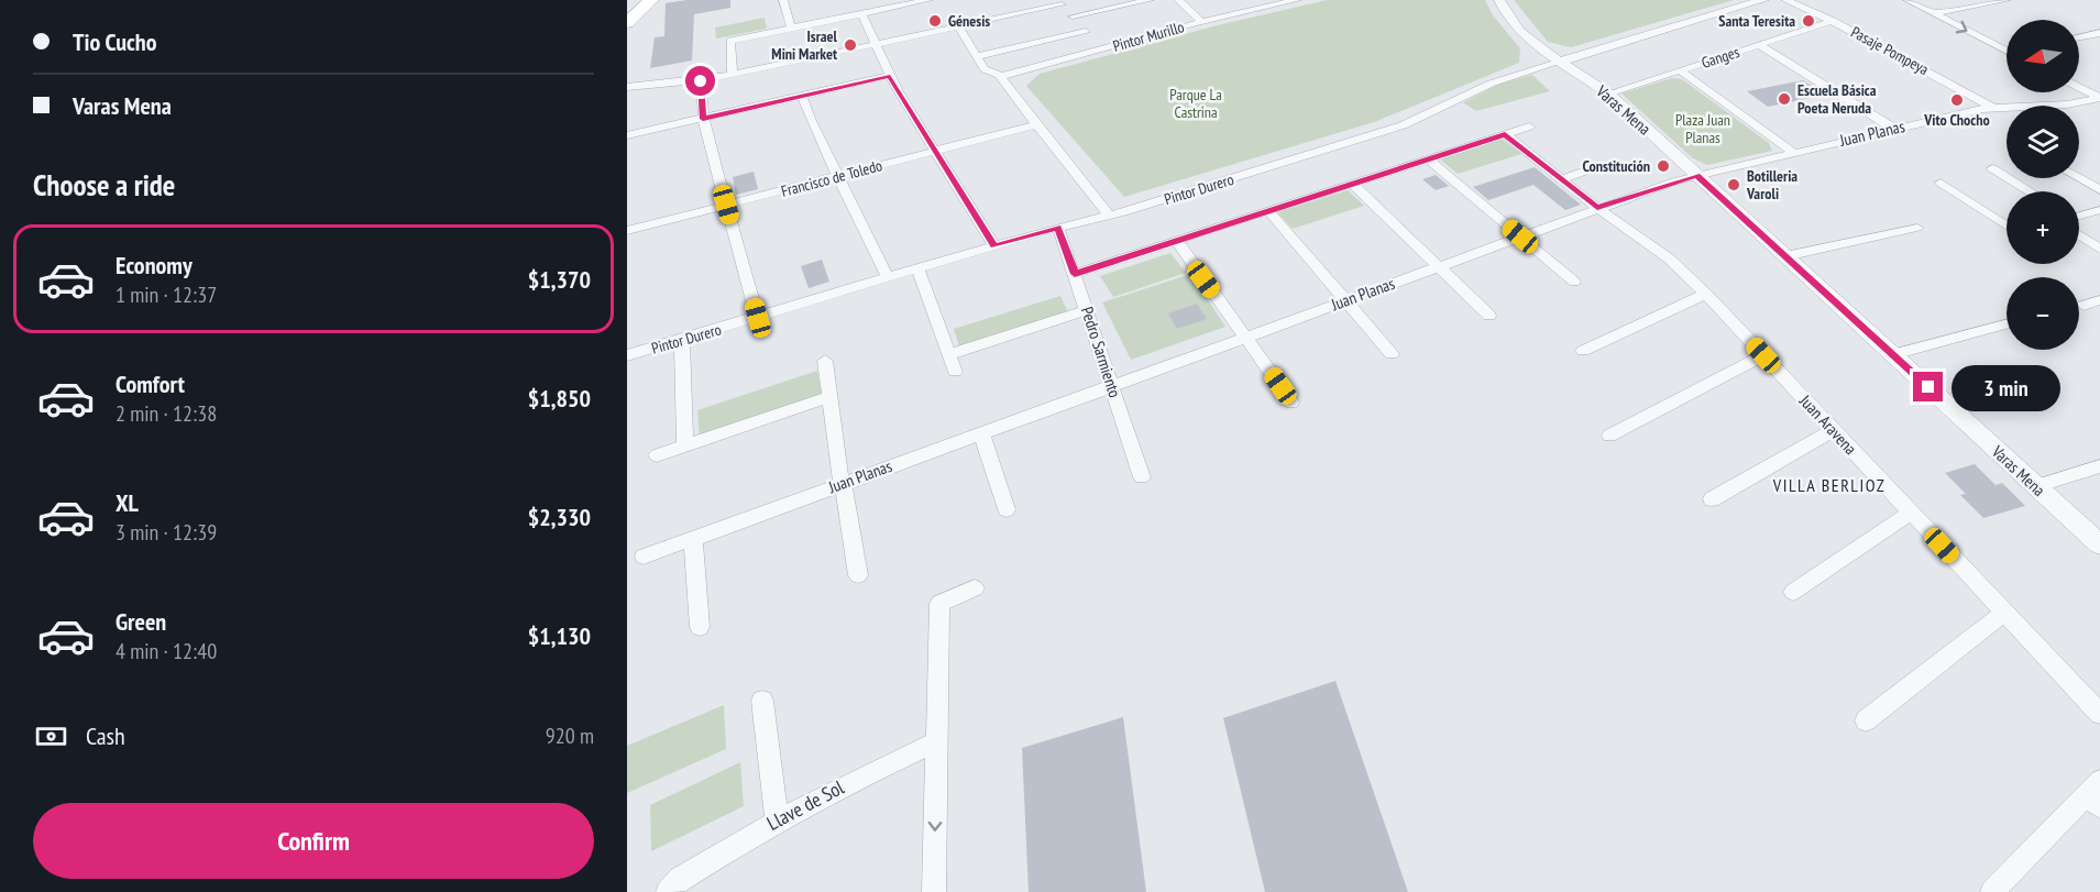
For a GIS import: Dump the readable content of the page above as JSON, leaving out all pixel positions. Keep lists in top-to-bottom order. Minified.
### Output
{"streets":{"street":["Pintor Murillo","Pasaje Pompeya","Ganges","Varas Mena","Juan Planas","Francisco de Toledo","Pintor Durero","Pedro Sarmiento","Juan Aravena","Llave de Sol"]},"crossings":[["Pasaje Pompeya","Ganges"],["Pasaje Pompeya","Juan Planas"],["Ganges","Varas Mena"],["Varas Mena","Juan Planas"],["Varas Mena","Pintor Durero"],["Juan Planas","Pedro Sarmiento"],["Juan Planas","Juan Aravena"],["Pintor Durero","Pedro Sarmiento"]],"districts":["VILLA BERLIOZ"],"parks":["Parque La Castrina","Plaza Juan Planas"],"places":["Génesis","Santa Teresita","Israel Mini Market","Escuela Básica Poeta Neruda","Vito Chocho","Constitución","Botilleria Varoli"],"north":"left","page":{"banner":["Tio Cucho","Varas Mena"],"map_buttons":["+","−"],"heading":"Choose a ride","list":[{"name":"Economy","note":"1 min · 12:37","value":"$1,370"},{"name":"Comfort","note":"2 min · 12:38","value":"$1,850"},{"name":"XL","note":"3 min · 12:39","value":"$2,330"},{"name":"Green","note":"4 min · 12:40","value":"$1,130"}],"bubble":"3 min","pay":["Cash","920 m"],"buttons":"Confirm"}}
